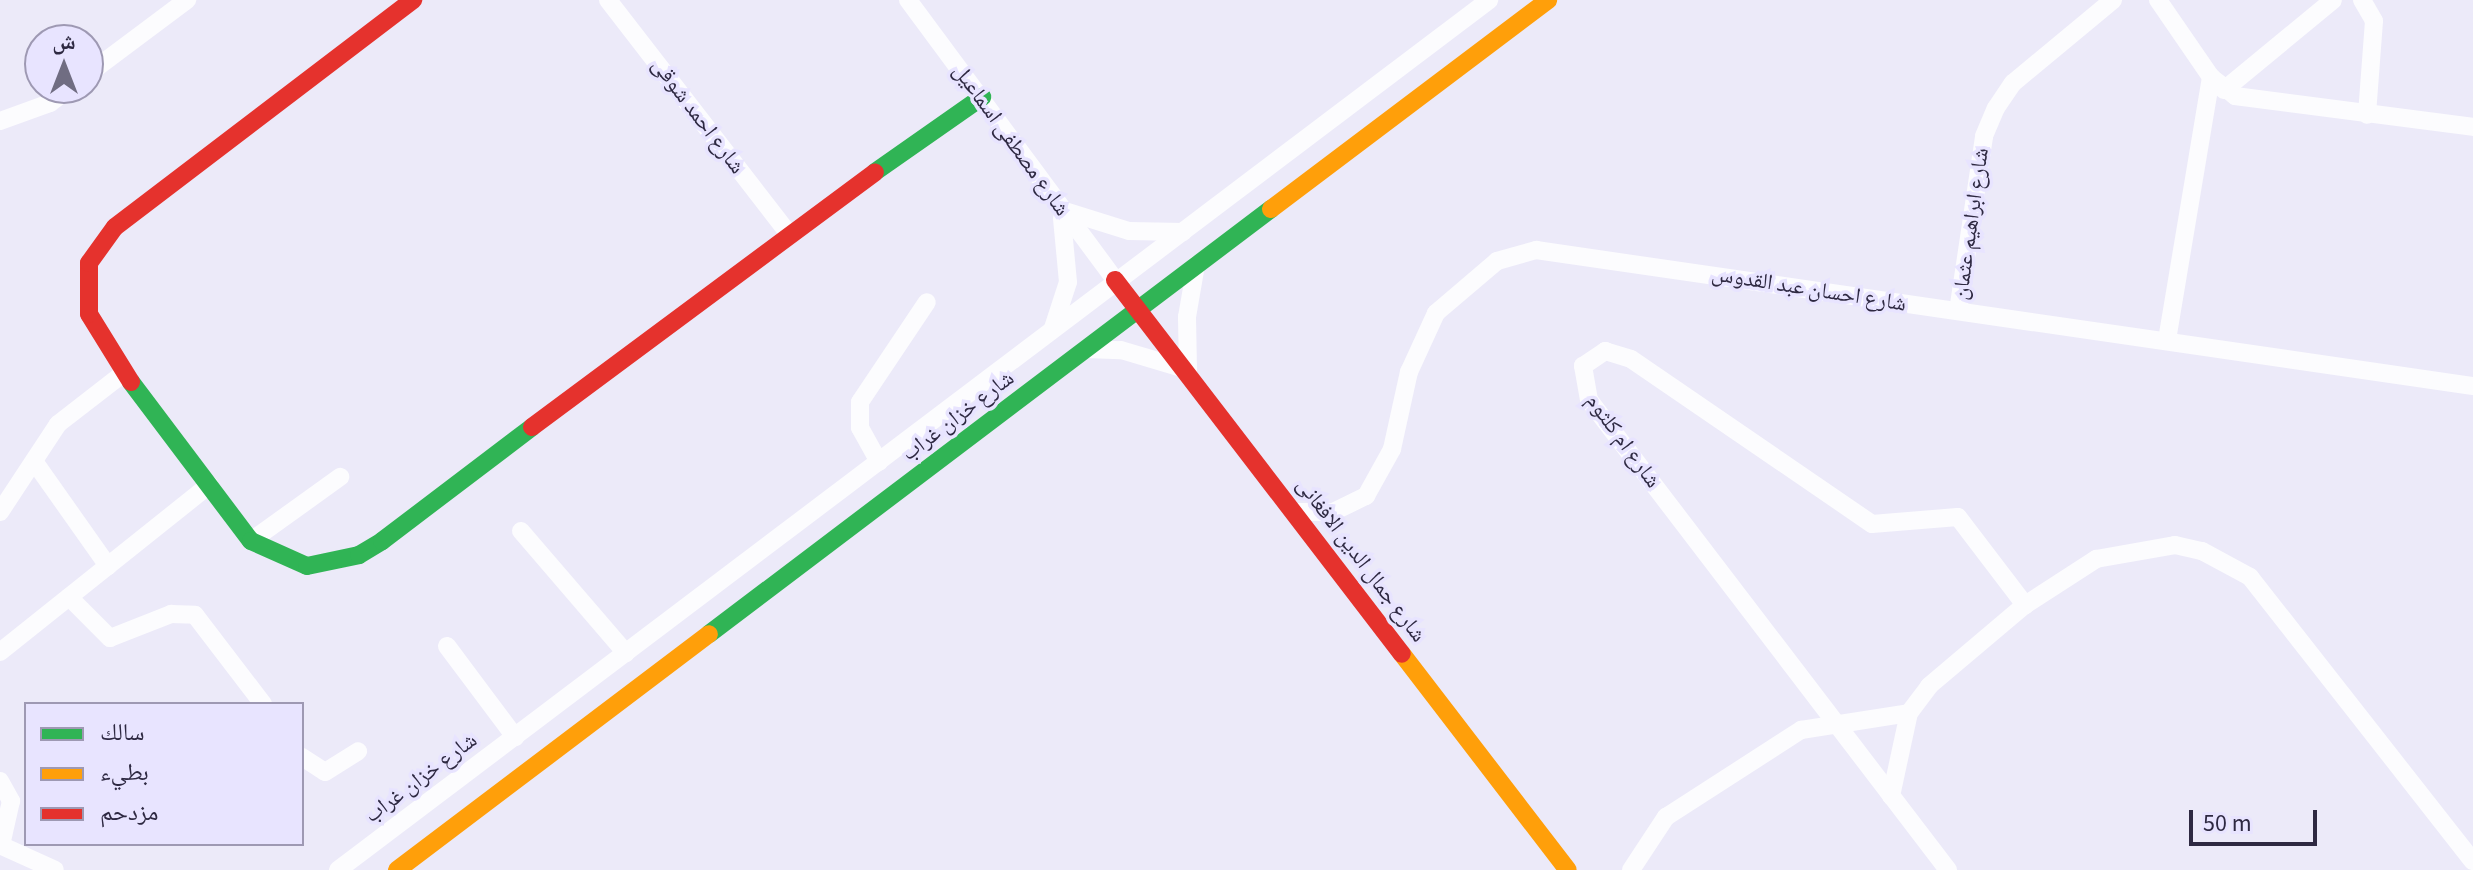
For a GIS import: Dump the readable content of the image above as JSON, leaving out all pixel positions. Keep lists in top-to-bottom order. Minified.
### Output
{"streets":{"street":["شارع احمد شوقى","شارع مصطفى اسماعيل","شارع ابراهيم عثمان","شارع احسان عبد القدوس","شارع خزان غراب","شارع ام كلثوم","شارع جمال الدين الافغانى"]},"crossings":[["شارع مصطفى اسماعيل","شارع خزان غراب"],["شارع مصطفى اسماعيل","شارع جمال الدين الافغانى"],["شارع ابراهيم عثمان","شارع احسان عبد القدوس"],["شارع احسان عبد القدوس","شارع جمال الدين الافغانى"],["شارع خزان غراب","شارع جمال الدين الافغانى"]],"legend":["سالك","بطيء","مزدحم"],"scale_bar":"50 m","north":"top"}
